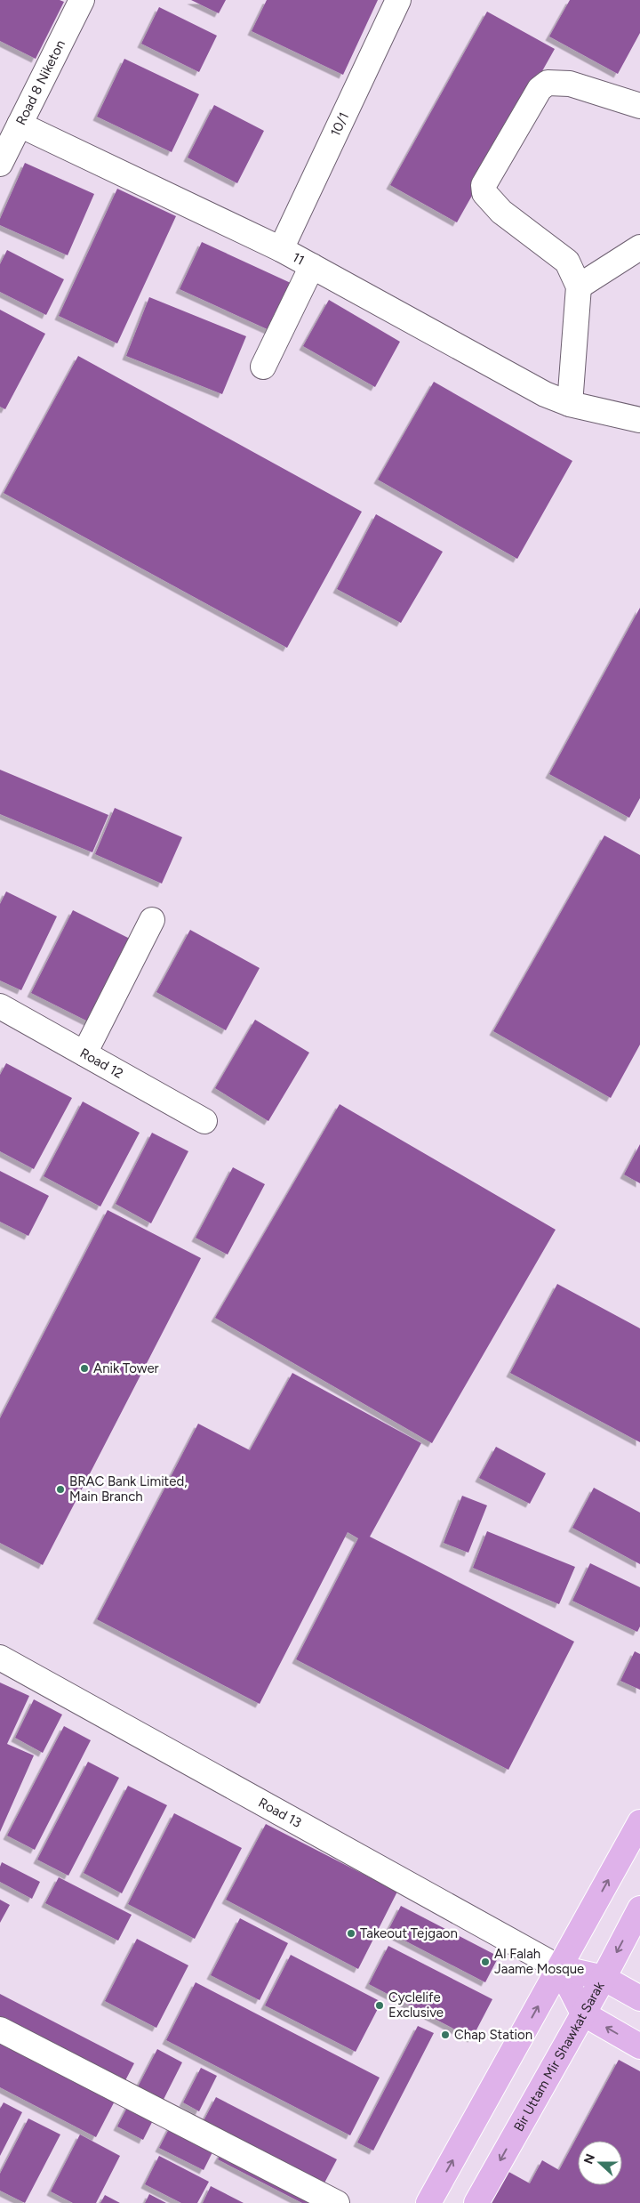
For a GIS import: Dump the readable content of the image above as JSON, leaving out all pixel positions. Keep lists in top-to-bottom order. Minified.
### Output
{"streets":{"main road":["Bir Uttam Mir Shawkat Sarak"],"street":["Road 8 Niketon","10/1","11","Road 12","Road 13"]},"crossings":[["Road 8 Niketon","11"],["10/1","11"]],"places":["Anik Tower","BRAC Bank Limited, Main Branch","Takeout Tejgaon","Al Falah Jaame Mosque","Cyclelife Exclusive","Chap Station"],"north":"left"}
